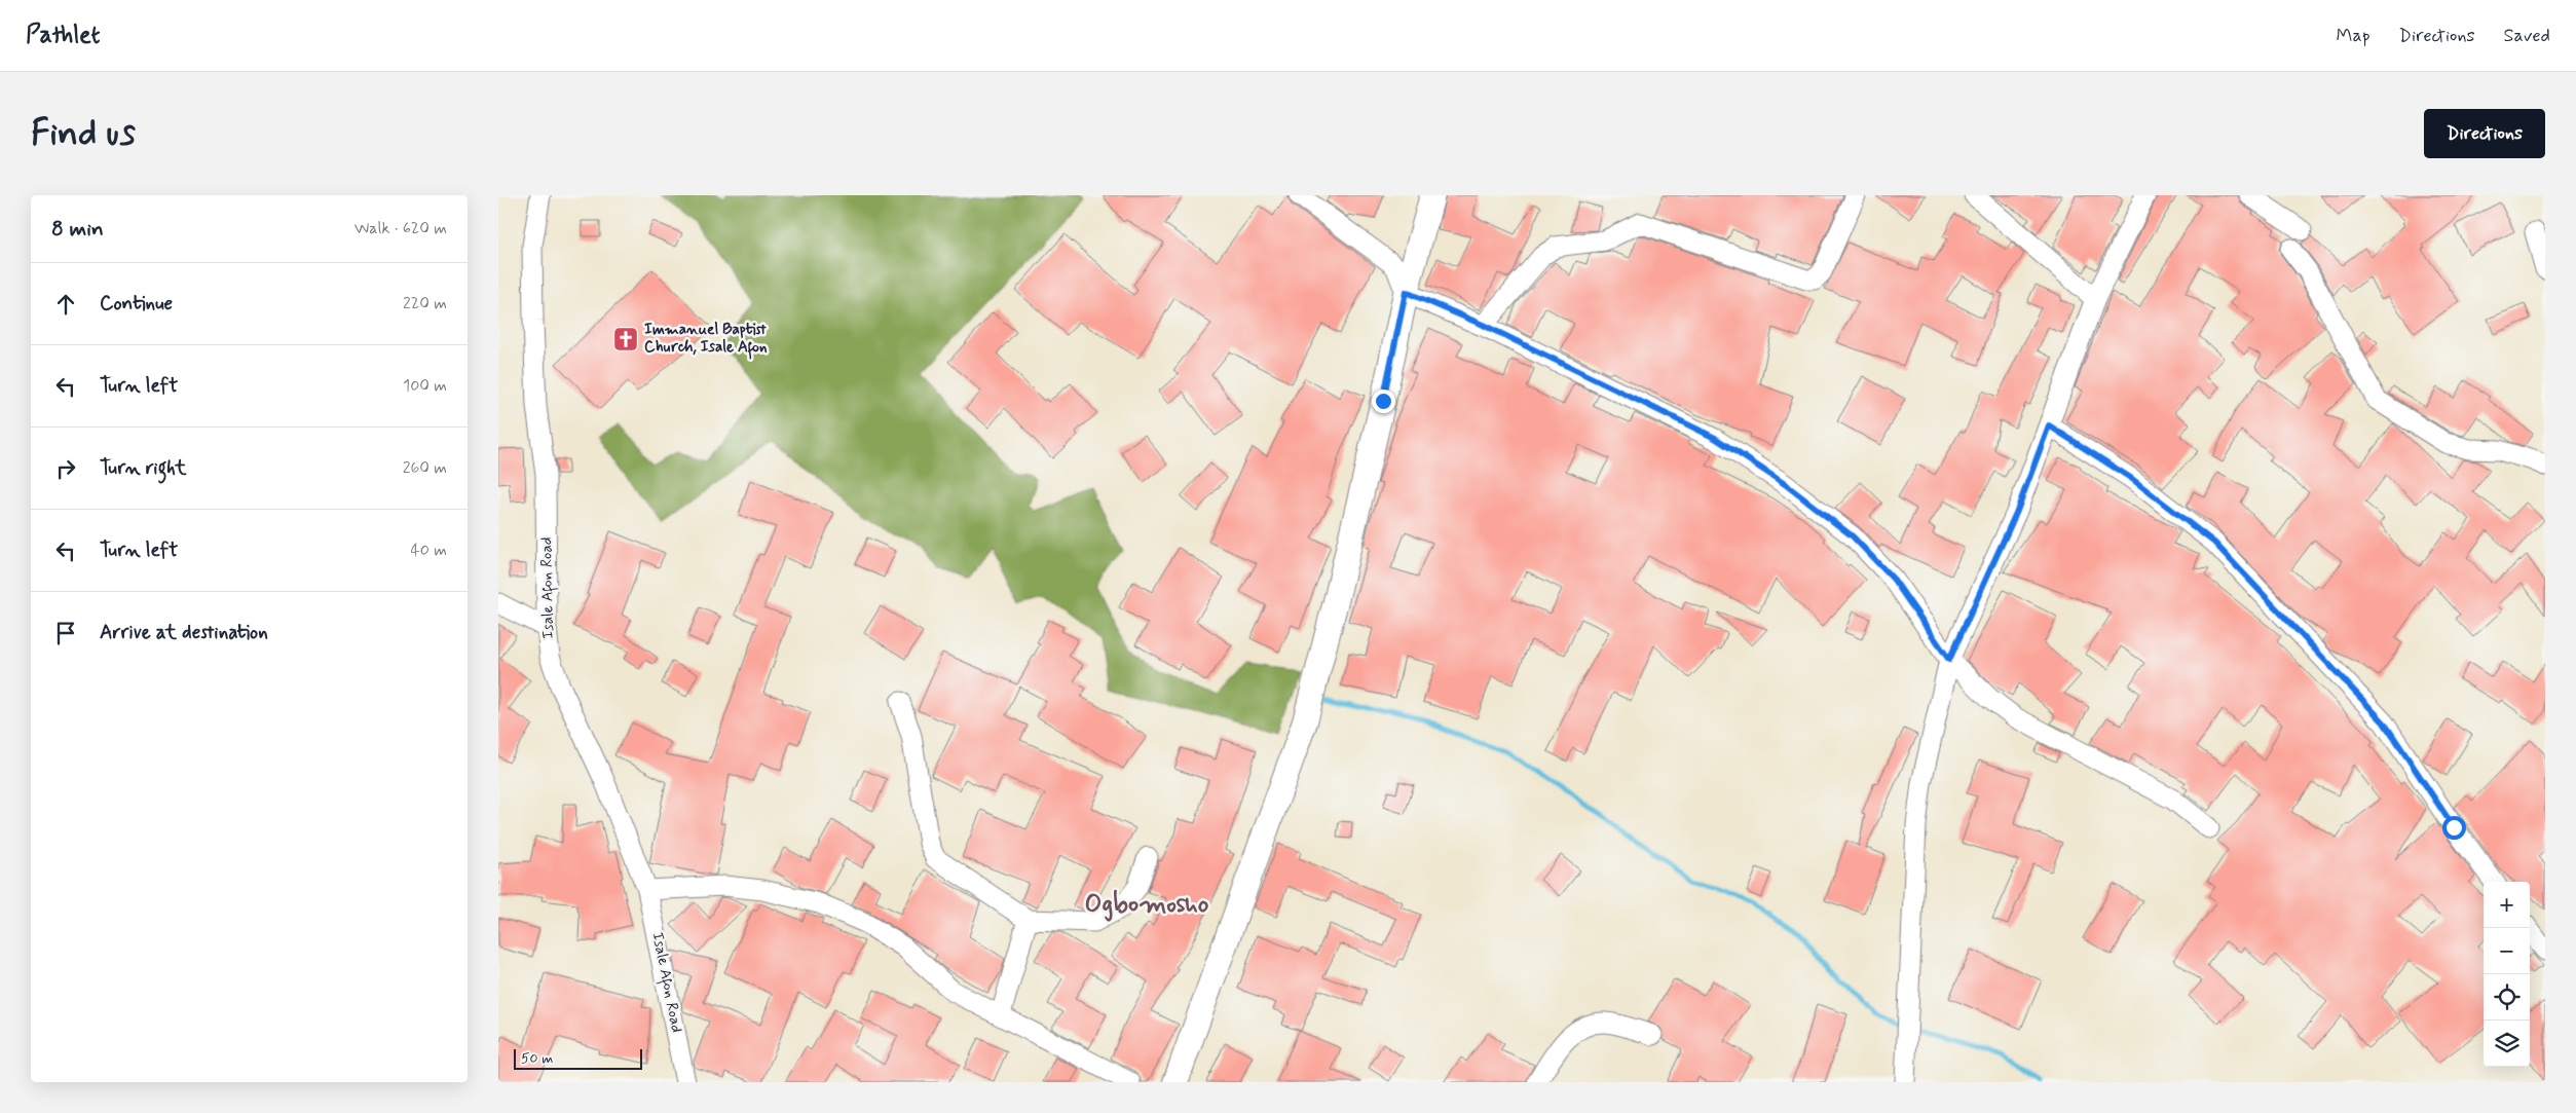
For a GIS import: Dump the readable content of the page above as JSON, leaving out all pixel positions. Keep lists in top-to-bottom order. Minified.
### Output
{"streets":{"street":["Isale Afon Road"]},"districts":["Ogbomosho"],"places":{"church":["Immanuel Baptist Church, Isale Afon"]},"scale_bar":"50 m","page":{"header":"Pathlet","nav":["Map","Directions","Saved"],"buttons":"Directions","title":"Find us","heading":["8 min","Walk · 620 m"],"list":[["Continue","220 m"],["Turn left","100 m"],["Turn right","260 m"],["Turn left","40 m"],"Arrive at destination"],"map_buttons":["+","−"],"scale":"50 m"}}
